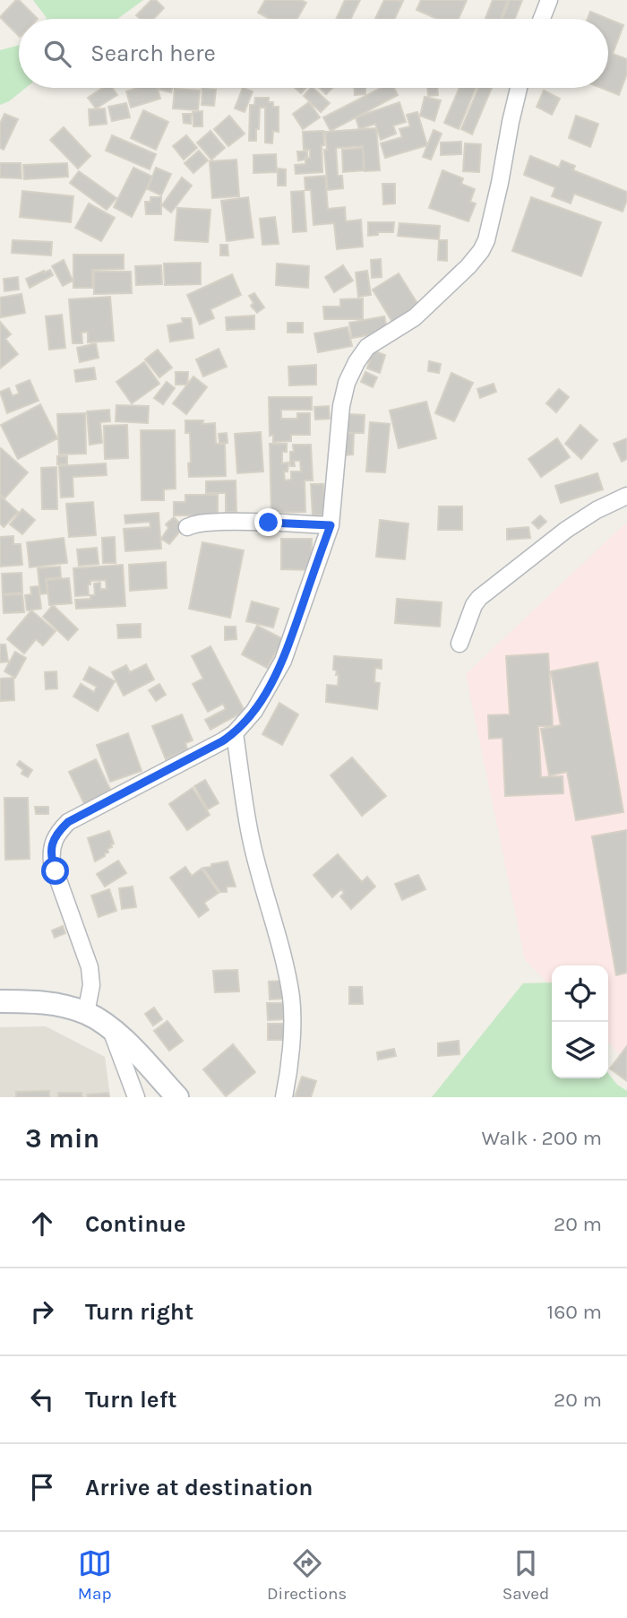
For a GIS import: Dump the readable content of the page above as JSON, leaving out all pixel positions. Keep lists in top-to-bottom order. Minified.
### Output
{"page":{"search":"Search here","heading":["3 min","Walk · 200 m"],"list":[["Continue","20 m"],["Turn right","160 m"],["Turn left","20 m"],"Arrive at destination"],"nav":["Map","Directions","Saved"]}}
